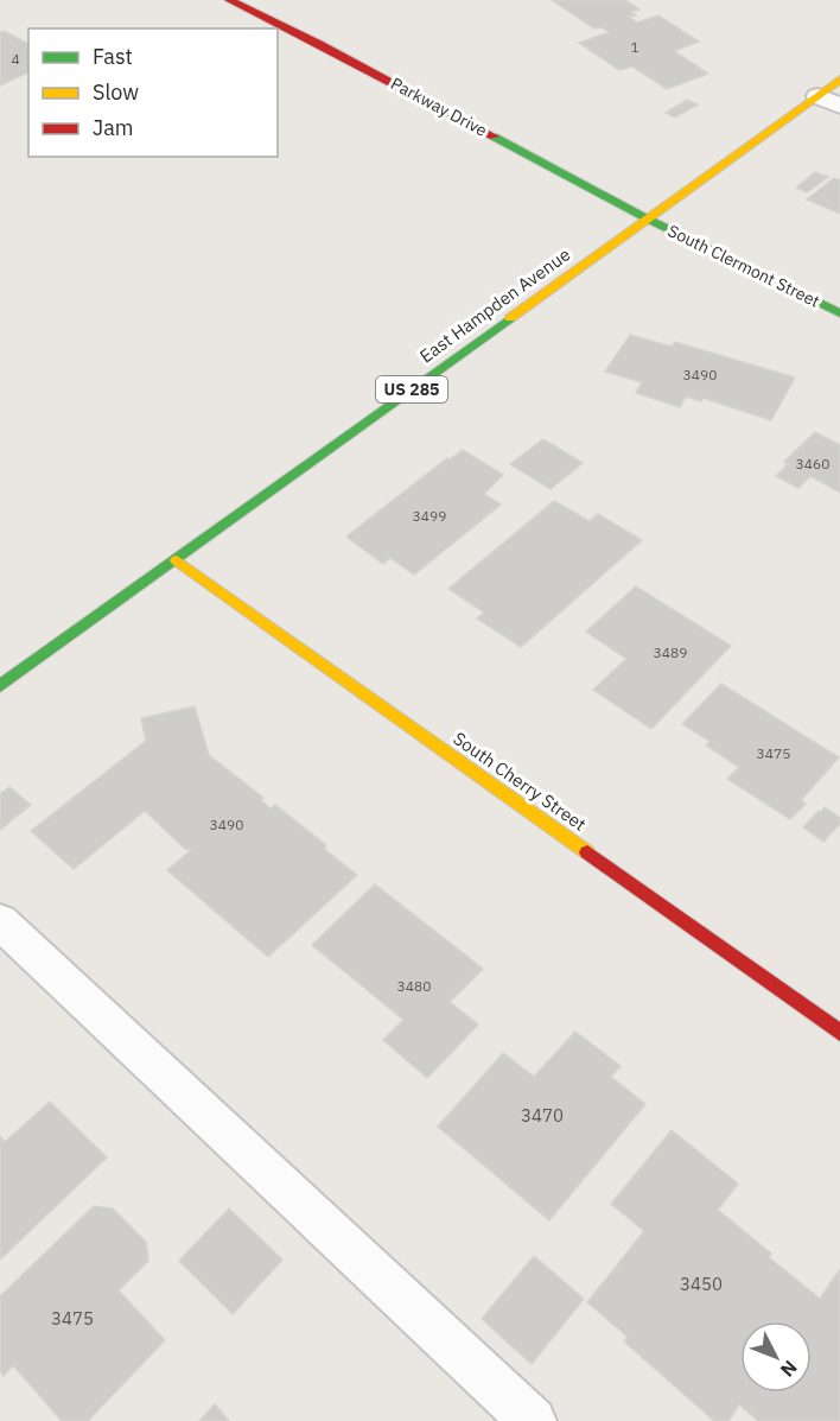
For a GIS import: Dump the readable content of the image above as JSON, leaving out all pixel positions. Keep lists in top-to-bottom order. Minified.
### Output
{"streets":{"main road":["Parkway Drive","South Clermont Street","East Hampden Avenue","US 285","South Cherry Street"]},"crossings":[["Parkway Drive","South Clermont Street"],["Parkway Drive","East Hampden Avenue"],["South Clermont Street","East Hampden Avenue"],["East Hampden Avenue","South Cherry Street"]],"house_numbers":["1","4","3490","3460","3499","3489","3475","3490","3480","3470","3450","3475"],"legend":["Fast","Slow","Jam"],"north":"bottom right"}
